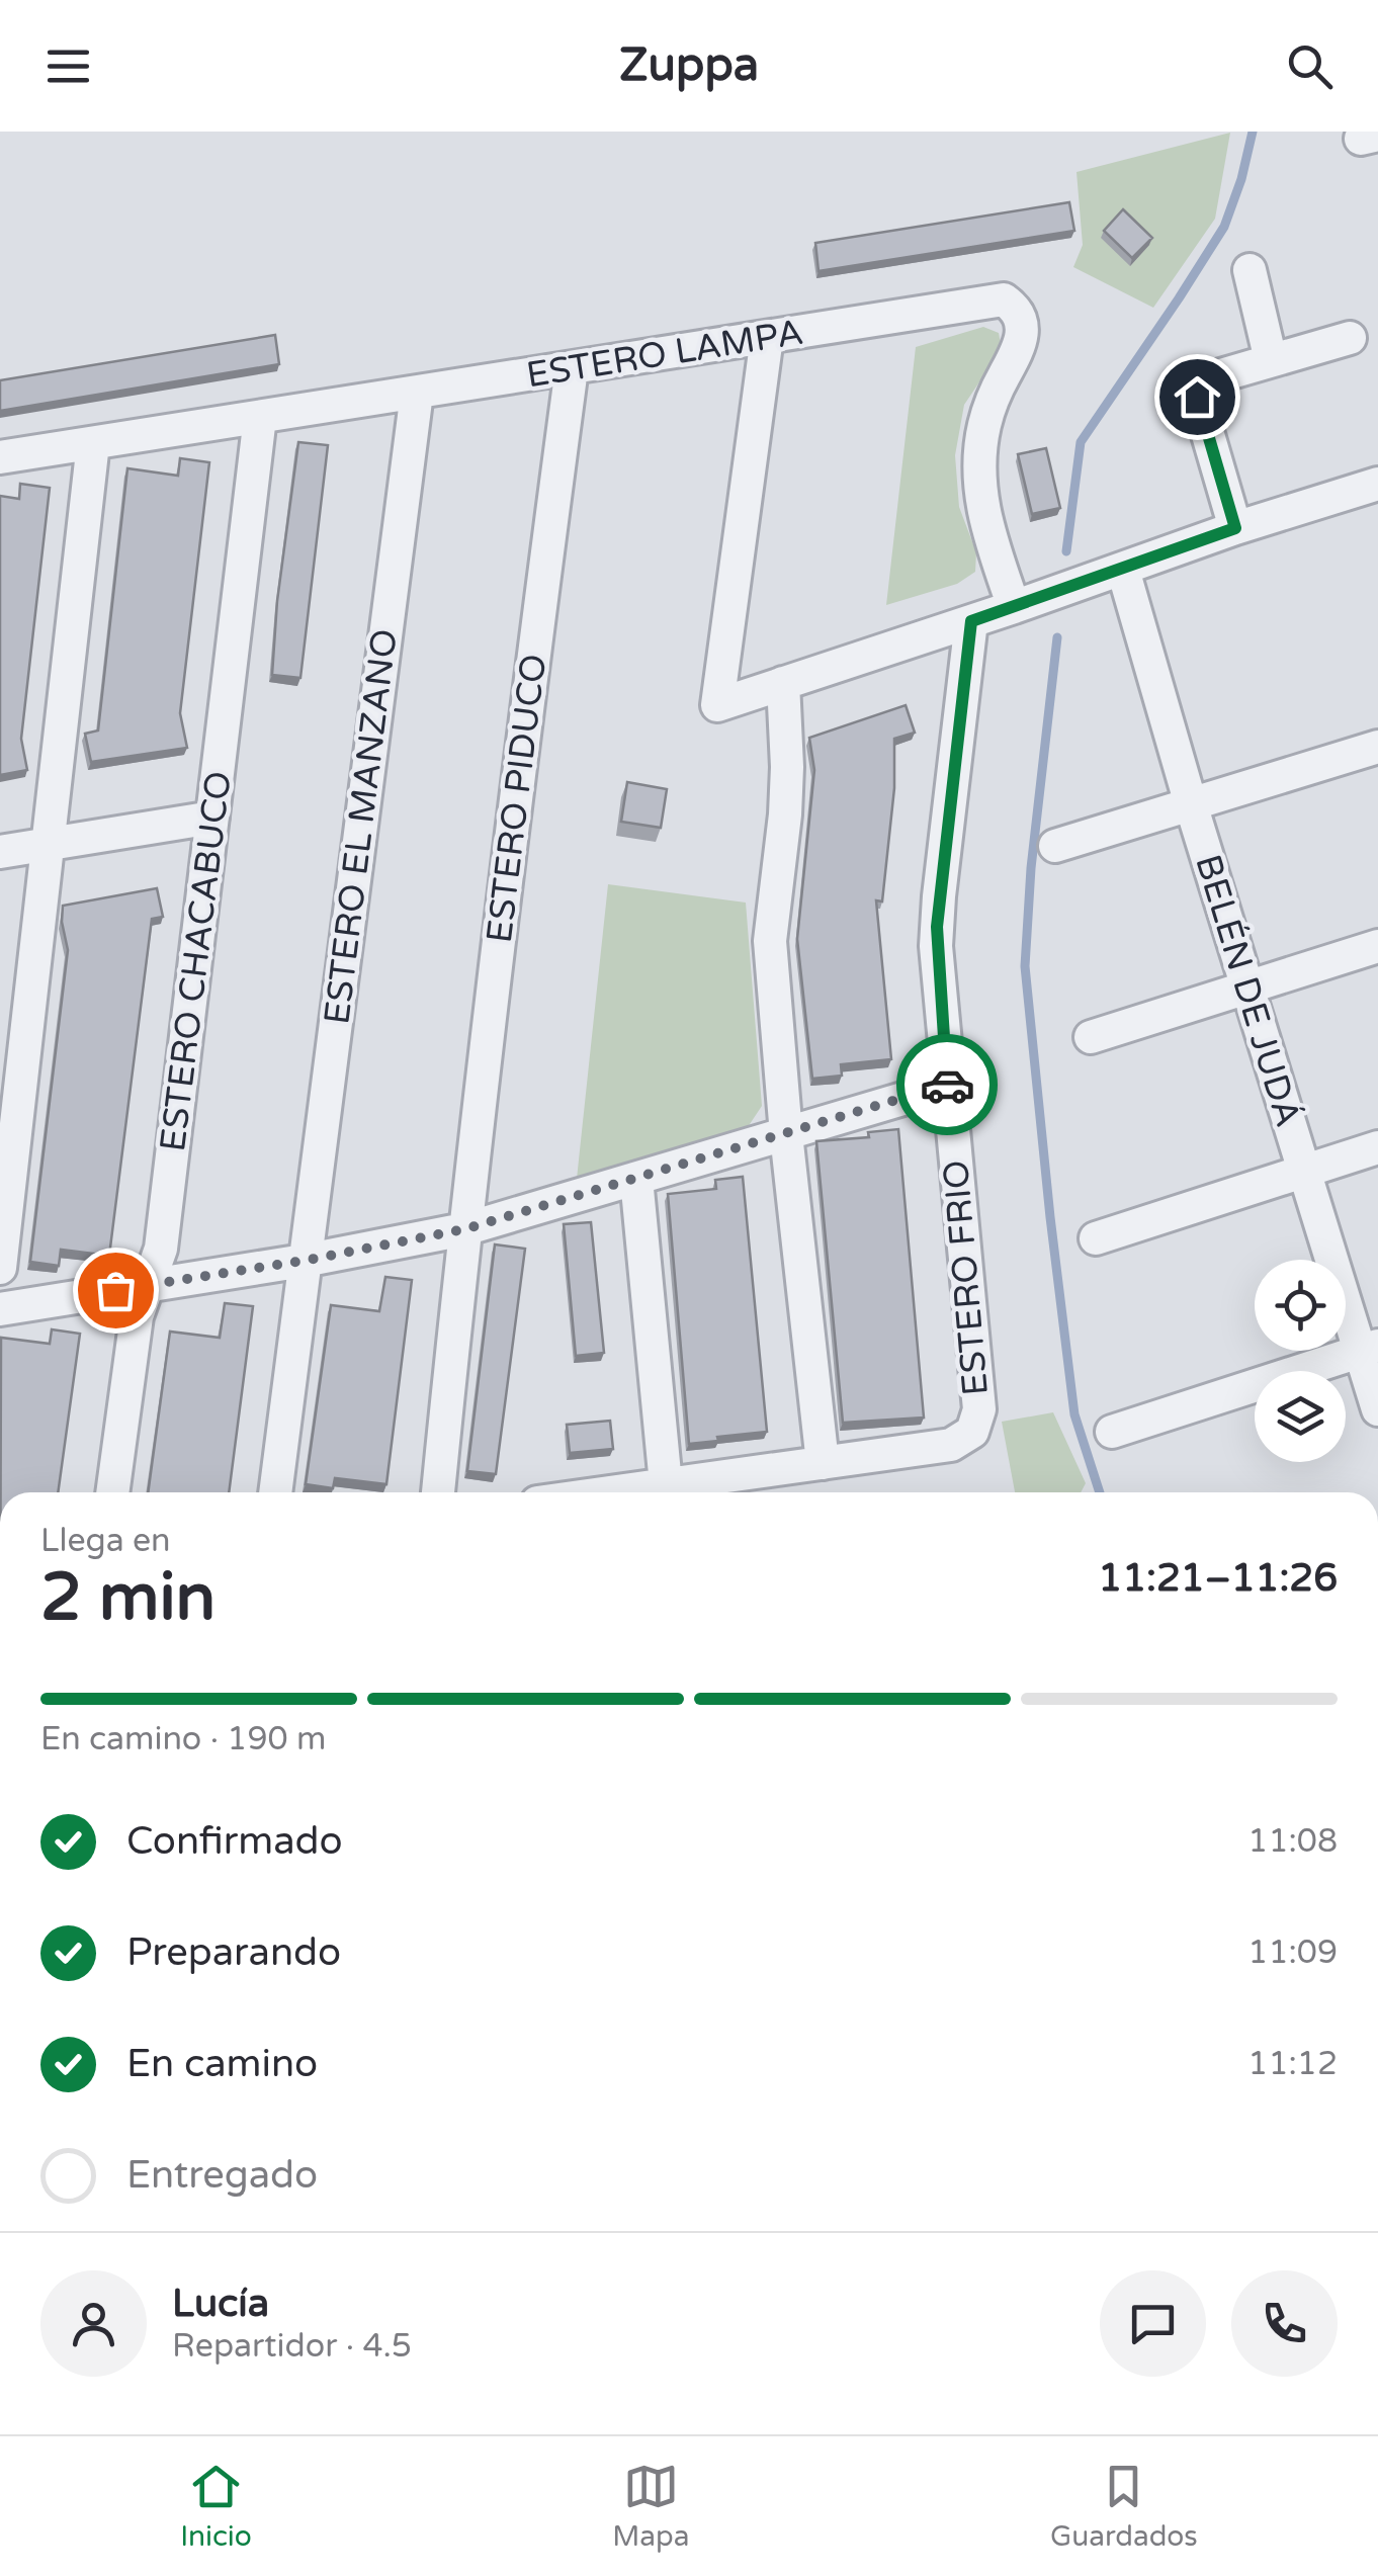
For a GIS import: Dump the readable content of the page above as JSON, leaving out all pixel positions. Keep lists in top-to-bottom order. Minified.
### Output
{"streets":{"street":["ESTERO LAMPA","ESTERO PIDUCO","ESTERO EL MANZANO","ESTERO CHACABUCO","BELÉN DE JUDÁ","ESTERO FRIO"]},"crossings":[["ESTERO LAMPA","ESTERO PIDUCO"],["ESTERO LAMPA","ESTERO EL MANZANO"],["ESTERO LAMPA","ESTERO CHACABUCO"]],"page":{"header":"Zuppa","heading":["2 min","Llega en","11:21–11:26"],"panel":["Lucía","Repartidor · 4.5"],"bar":"En camino · 190 m","list":[["Confirmado","11:08"],["Preparando","11:09"],["En camino","11:12"],"Entregado"],"tabs":["Inicio","Mapa","Guardados"]}}
